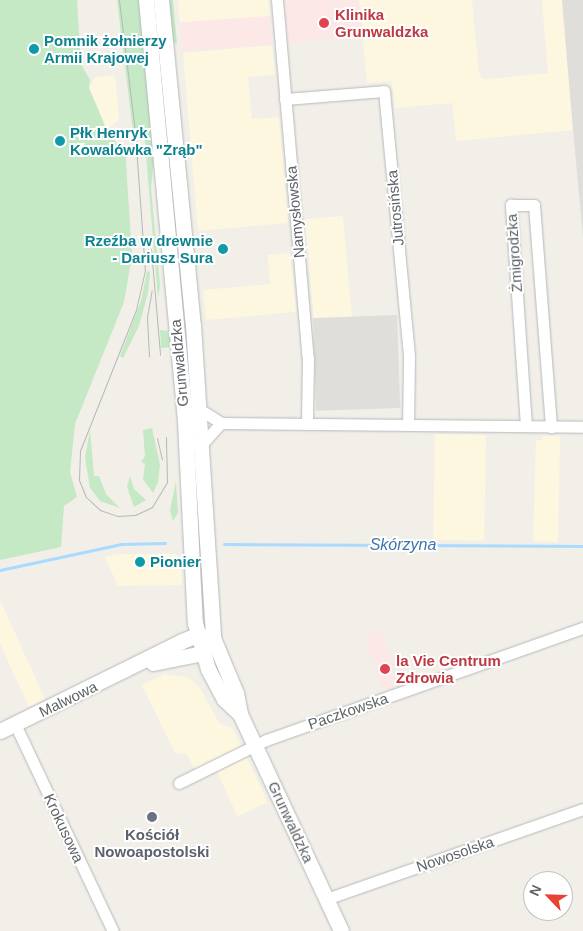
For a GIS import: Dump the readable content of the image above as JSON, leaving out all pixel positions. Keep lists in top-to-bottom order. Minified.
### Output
{"streets":{"street":["Jutrosińska","Namysłowska","Żmigrodzka","Grunwaldzka","Malwowa","Paczkowska","Krokusowa","Nowosolska"]},"crossings":[["Jutrosińska","Namysłowska"],["Grunwaldzka","Malwowa"],["Grunwaldzka","Paczkowska"],["Grunwaldzka","Nowosolska"],["Malwowa","Krokusowa"]],"water":["Skórzyna"],"places":["Klinika Grunwaldzka","Pomnik żołnierzy Armii Krajowej","Płk Henryk Kowalówka \"Zrąb\"","Rzeźba w drewnie - Dariusz Sura","Pionier","la Vie Centrum Zdrowia","Kościół Nowoapostolski"],"north":"top left"}
